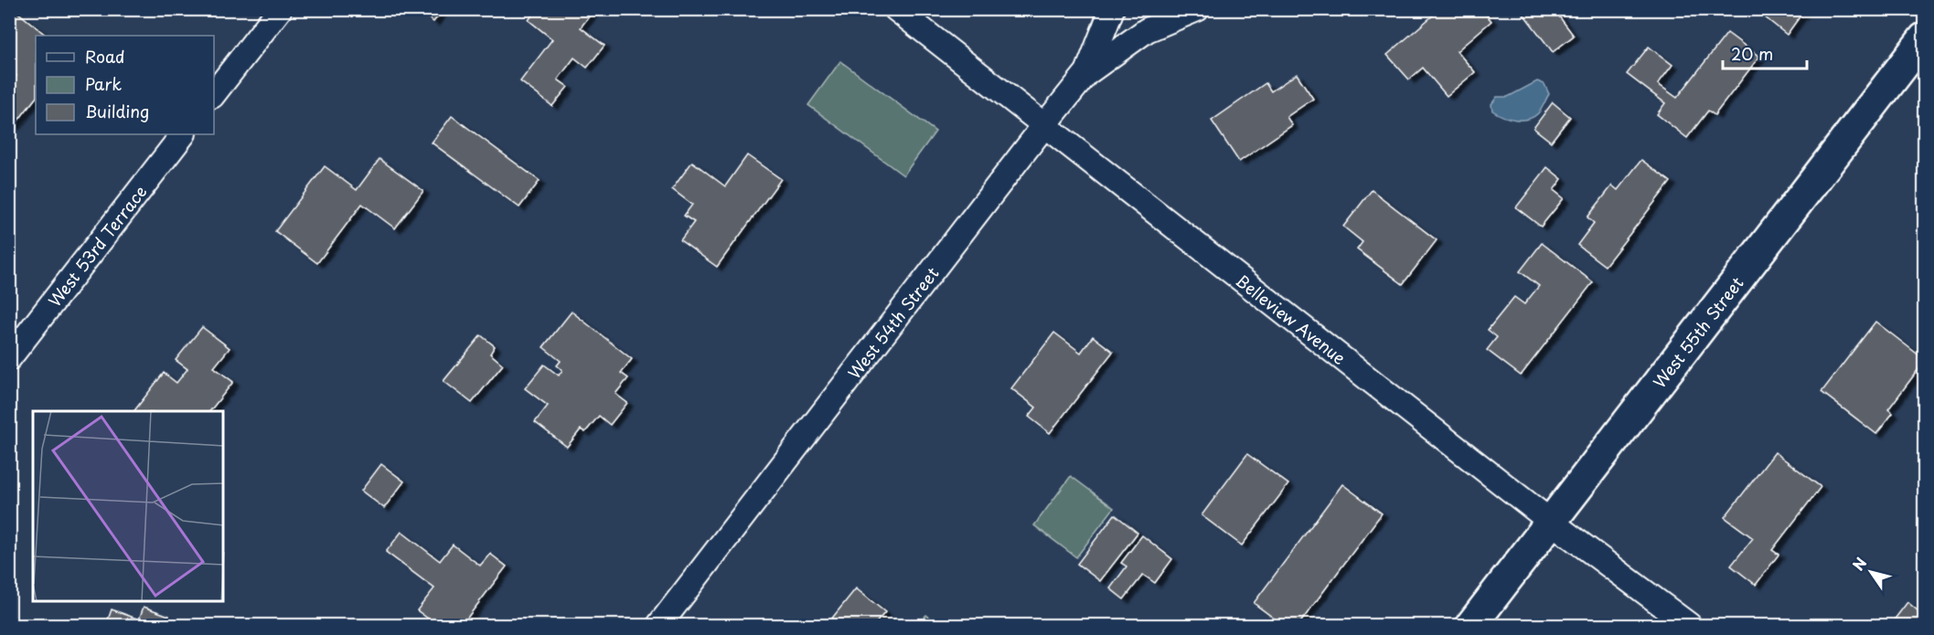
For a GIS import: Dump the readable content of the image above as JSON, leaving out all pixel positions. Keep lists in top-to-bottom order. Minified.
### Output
{"streets":{"main road":["West 55th Street"],"street":["West 53rd Terrace","Belleview Avenue","West 54th Street"]},"crossings":[["Belleview Avenue","West 54th Street"],["Belleview Avenue","West 55th Street"]],"legend":["Road","Park","Building"],"scale_bar":"20 m","north":"top left"}
